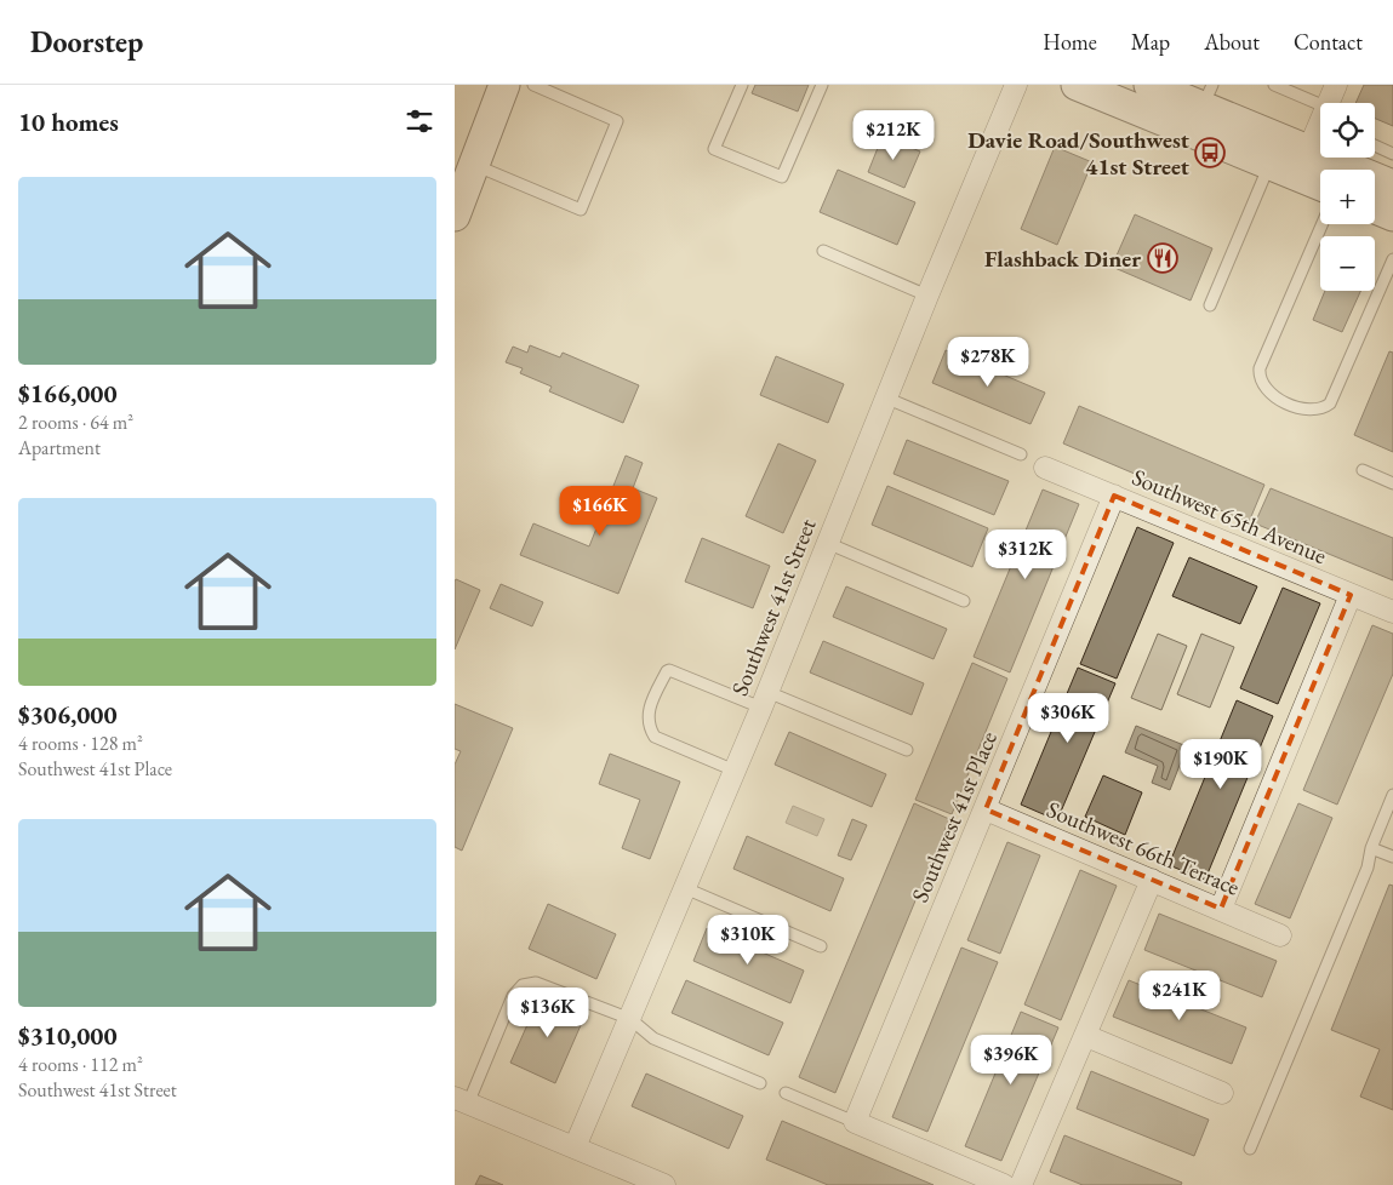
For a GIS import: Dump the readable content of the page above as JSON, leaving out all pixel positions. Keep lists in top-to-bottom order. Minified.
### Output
{"streets":{"street":["Southwest 65th Avenue","Southwest 41st Street","Southwest 41st Place","Southwest 66th Terrace"]},"crossings":[["Southwest 65th Avenue","Southwest 41st Place"],["Southwest 41st Place","Southwest 66th Terrace"]],"places":{"bus stop":["Davie Road/Southwest 41st Street"],"restaurant":["Flashback Diner"]},"page":{"header":"Doorstep","nav":["Home","Map","About","Contact"],"heading":"10 homes","map_buttons":["+","−"],"price":["$212K","$278K","$166K","$312K","$306K","$190K","$310K","$241K","$136K","$396K"],"list":[{"name":"$166,000","note":"2 rooms · 64 m² · Apartment"},{"name":"$306,000","note":"4 rooms · 128 m² · Southwest 41st Place"},{"name":"$310,000","note":"4 rooms · 112 m² · Southwest 41st Street"}]}}
